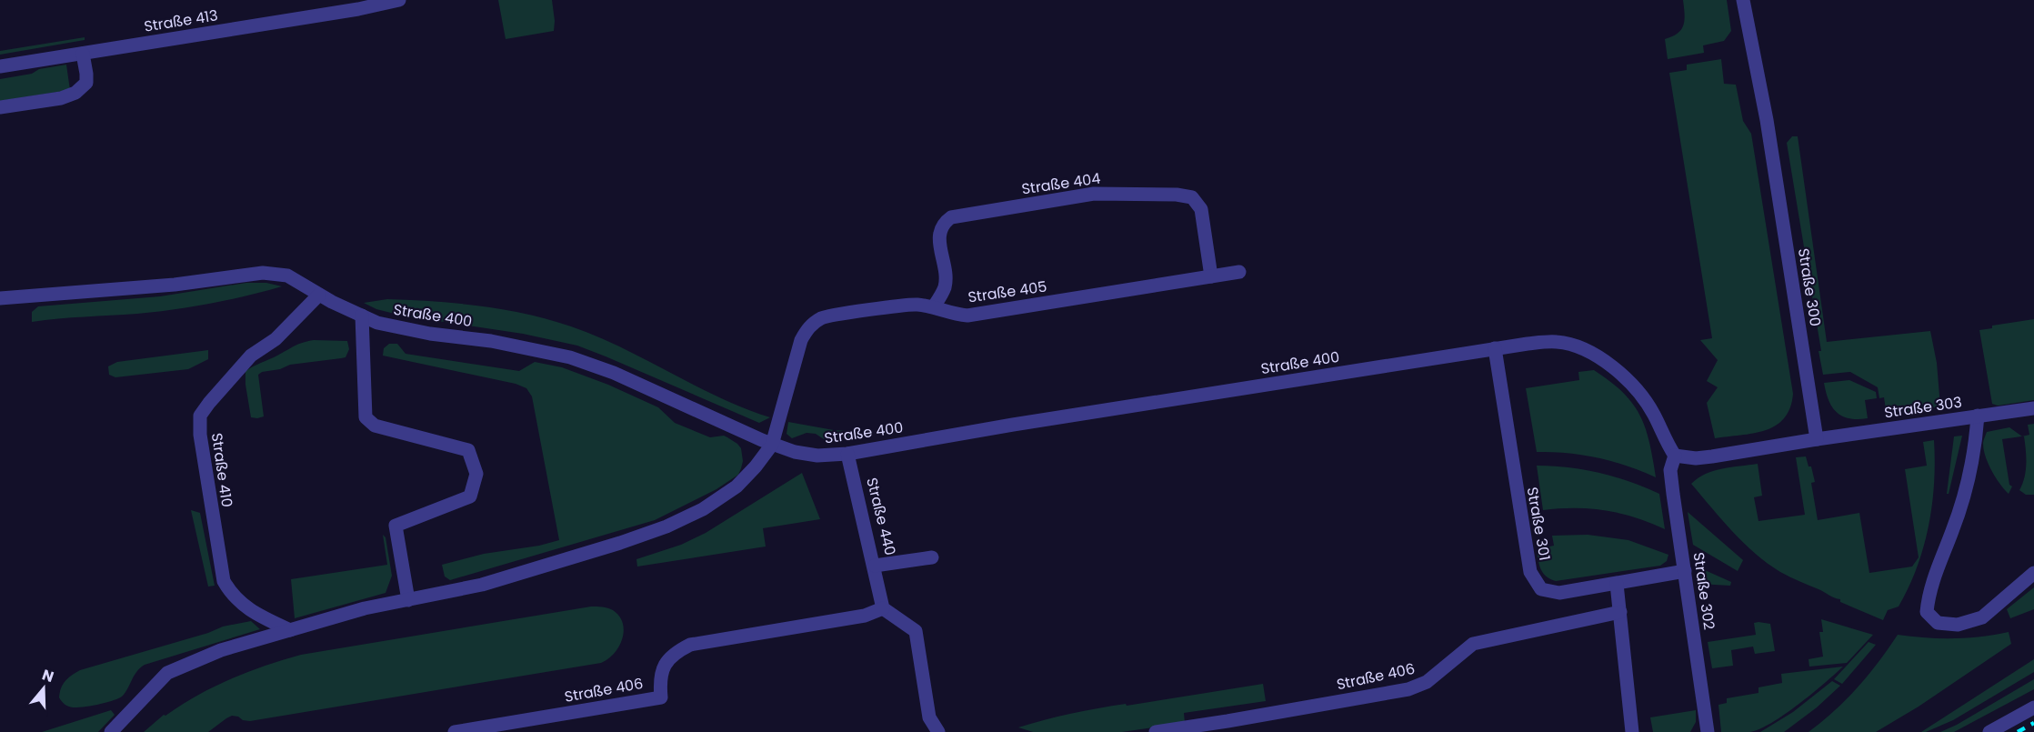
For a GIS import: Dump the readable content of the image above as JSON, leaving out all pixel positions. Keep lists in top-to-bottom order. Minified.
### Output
{"streets":{"street":["Straße 413","Straße 404","Straße 300","Straße 405","Straße 400","Straße 303","Straße 410","Straße 440","Straße 301","Straße 302","Straße 406"]},"crossings":[["Straße 404","Straße 405"],["Straße 300","Straße 303"],["Straße 405","Straße 400"],["Straße 400","Straße 410"],["Straße 400","Straße 440"],["Straße 400","Straße 301"],["Straße 400","Straße 302"],["Straße 301","Straße 302"]],"north":"top"}
